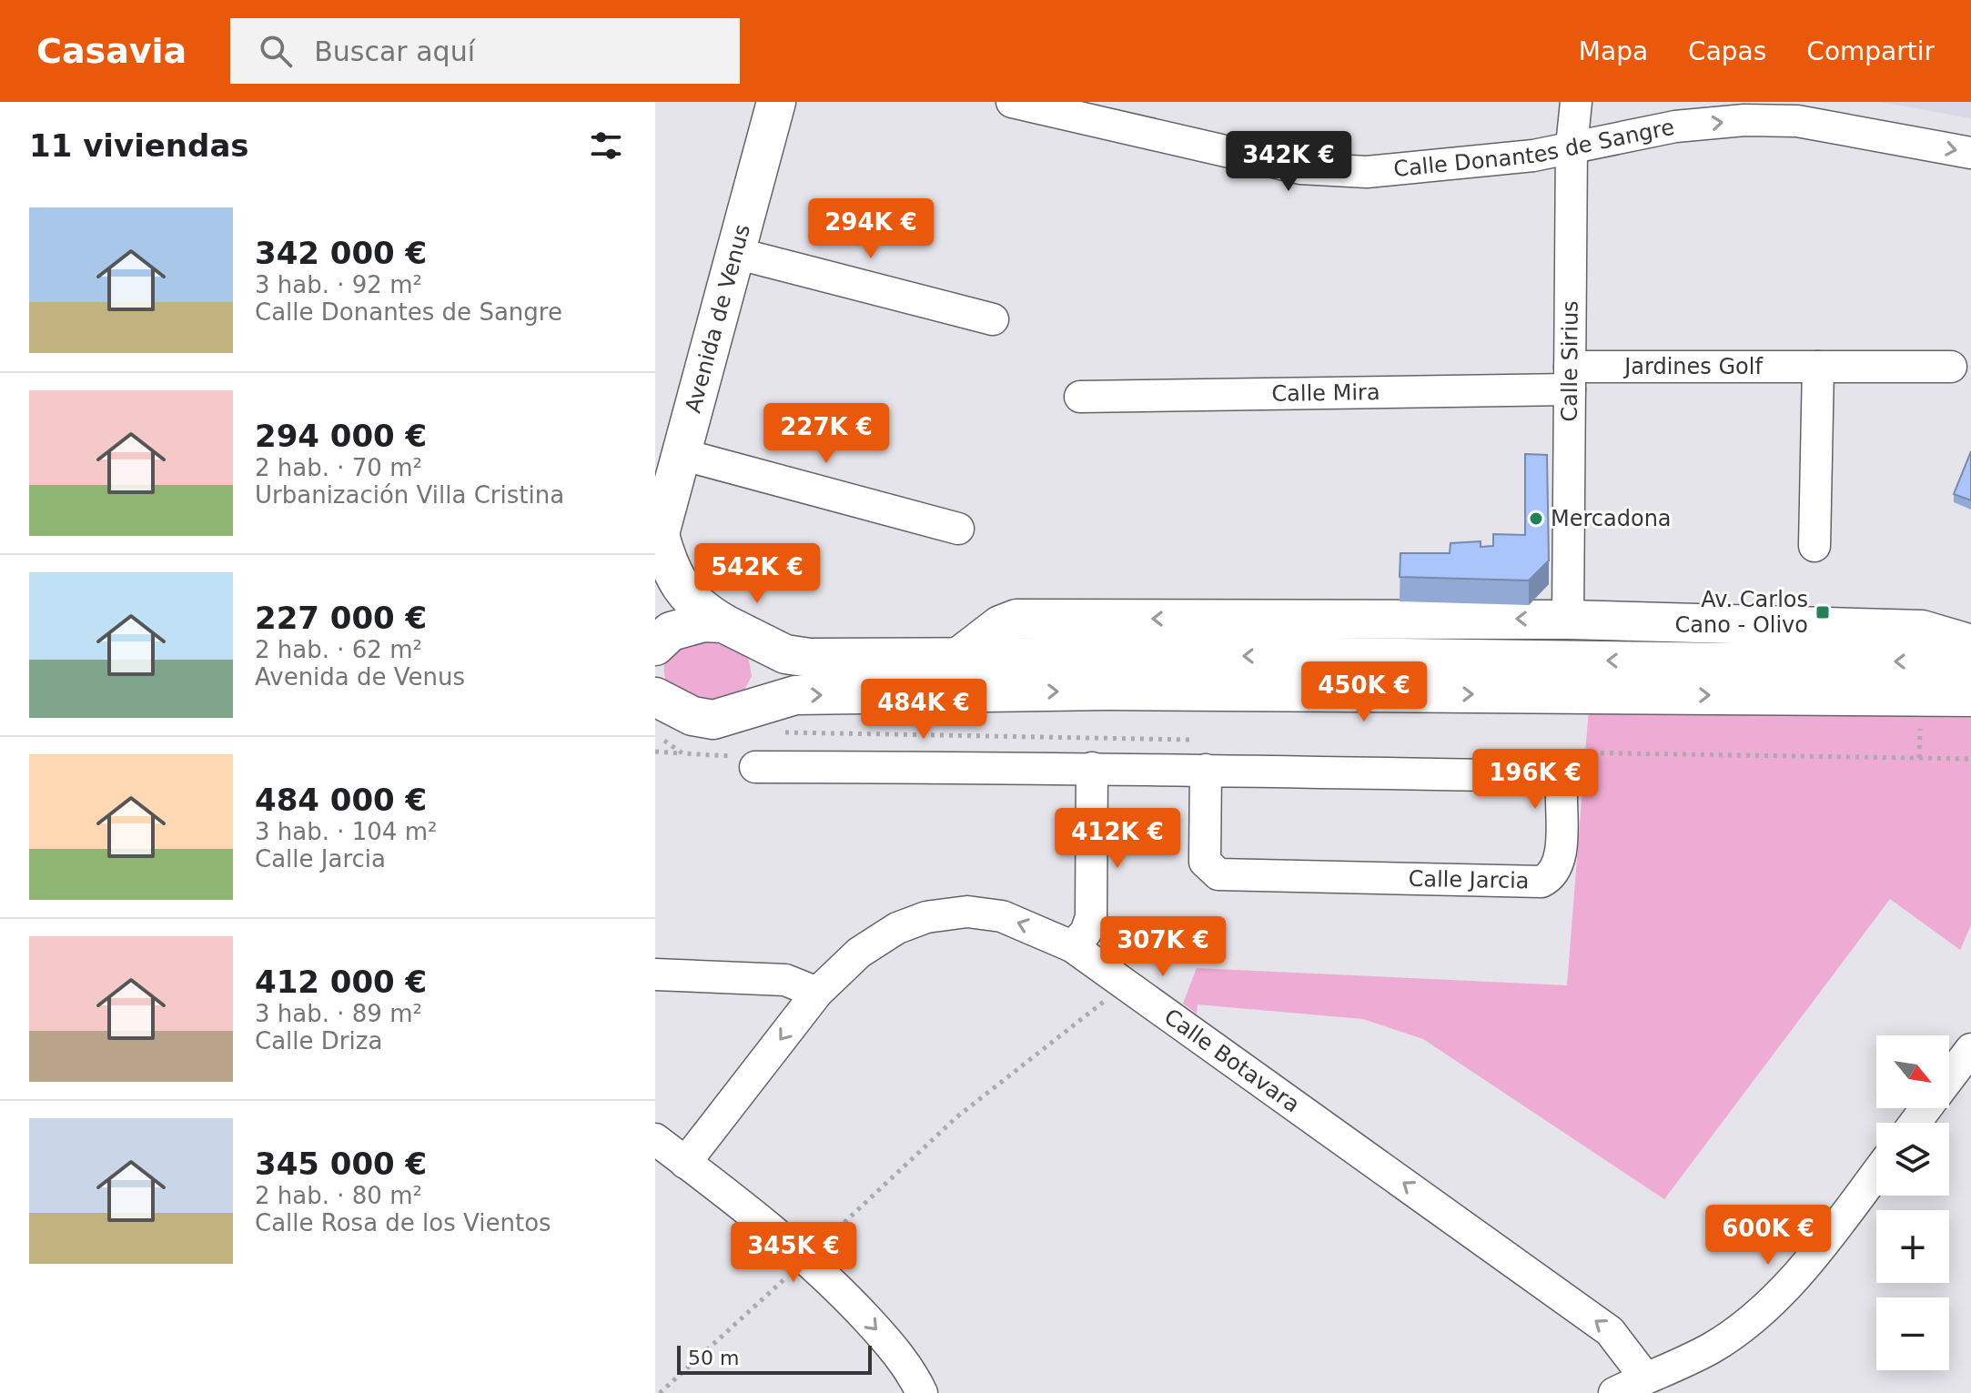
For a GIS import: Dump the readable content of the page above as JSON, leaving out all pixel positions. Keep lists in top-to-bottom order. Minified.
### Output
{"streets":{"street":["Calle Donantes de Sangre","Avenida de Venus","Calle Sirius","Jardines Golf","Calle Mira","Calle Jarcia","Calle Botavara"]},"crossings":[["Calle Donantes de Sangre","Calle Sirius"],["Calle Sirius","Jardines Golf"],["Calle Sirius","Calle Mira"],["Jardines Golf","Calle Mira"]],"one_way":["Calle Donantes de Sangre"],"places":{"other":["Mercadona"],"transit":["Av. Carlos Cano - Olivo"]},"scale_bar":"50 m","north":"bottom right","page":{"header":"Casavia","search":"Buscar aquí","nav":["Mapa","Capas","Compartir"],"heading":"11 viviendas","price":["342K €","294K €","227K €","542K €","450K €","484K €","196K €","412K €","307K €","600K €","345K €"],"list":[{"name":"342 000 €","note":"3 hab. · 92 m² · Calle Donantes de Sangre"},{"name":"294 000 €","note":"2 hab. · 70 m² · Urbanización Villa Cristina"},{"name":"227 000 €","note":"2 hab. · 62 m² · Avenida de Venus"},{"name":"484 000 €","note":"3 hab. · 104 m² · Calle Jarcia"},{"name":"412 000 €","note":"3 hab. · 89 m² · Calle Driza"},{"name":"345 000 €","note":"2 hab. · 80 m² · Calle Rosa de los Vientos"}],"map_buttons":["+","−"],"scale":"50 m"}}
